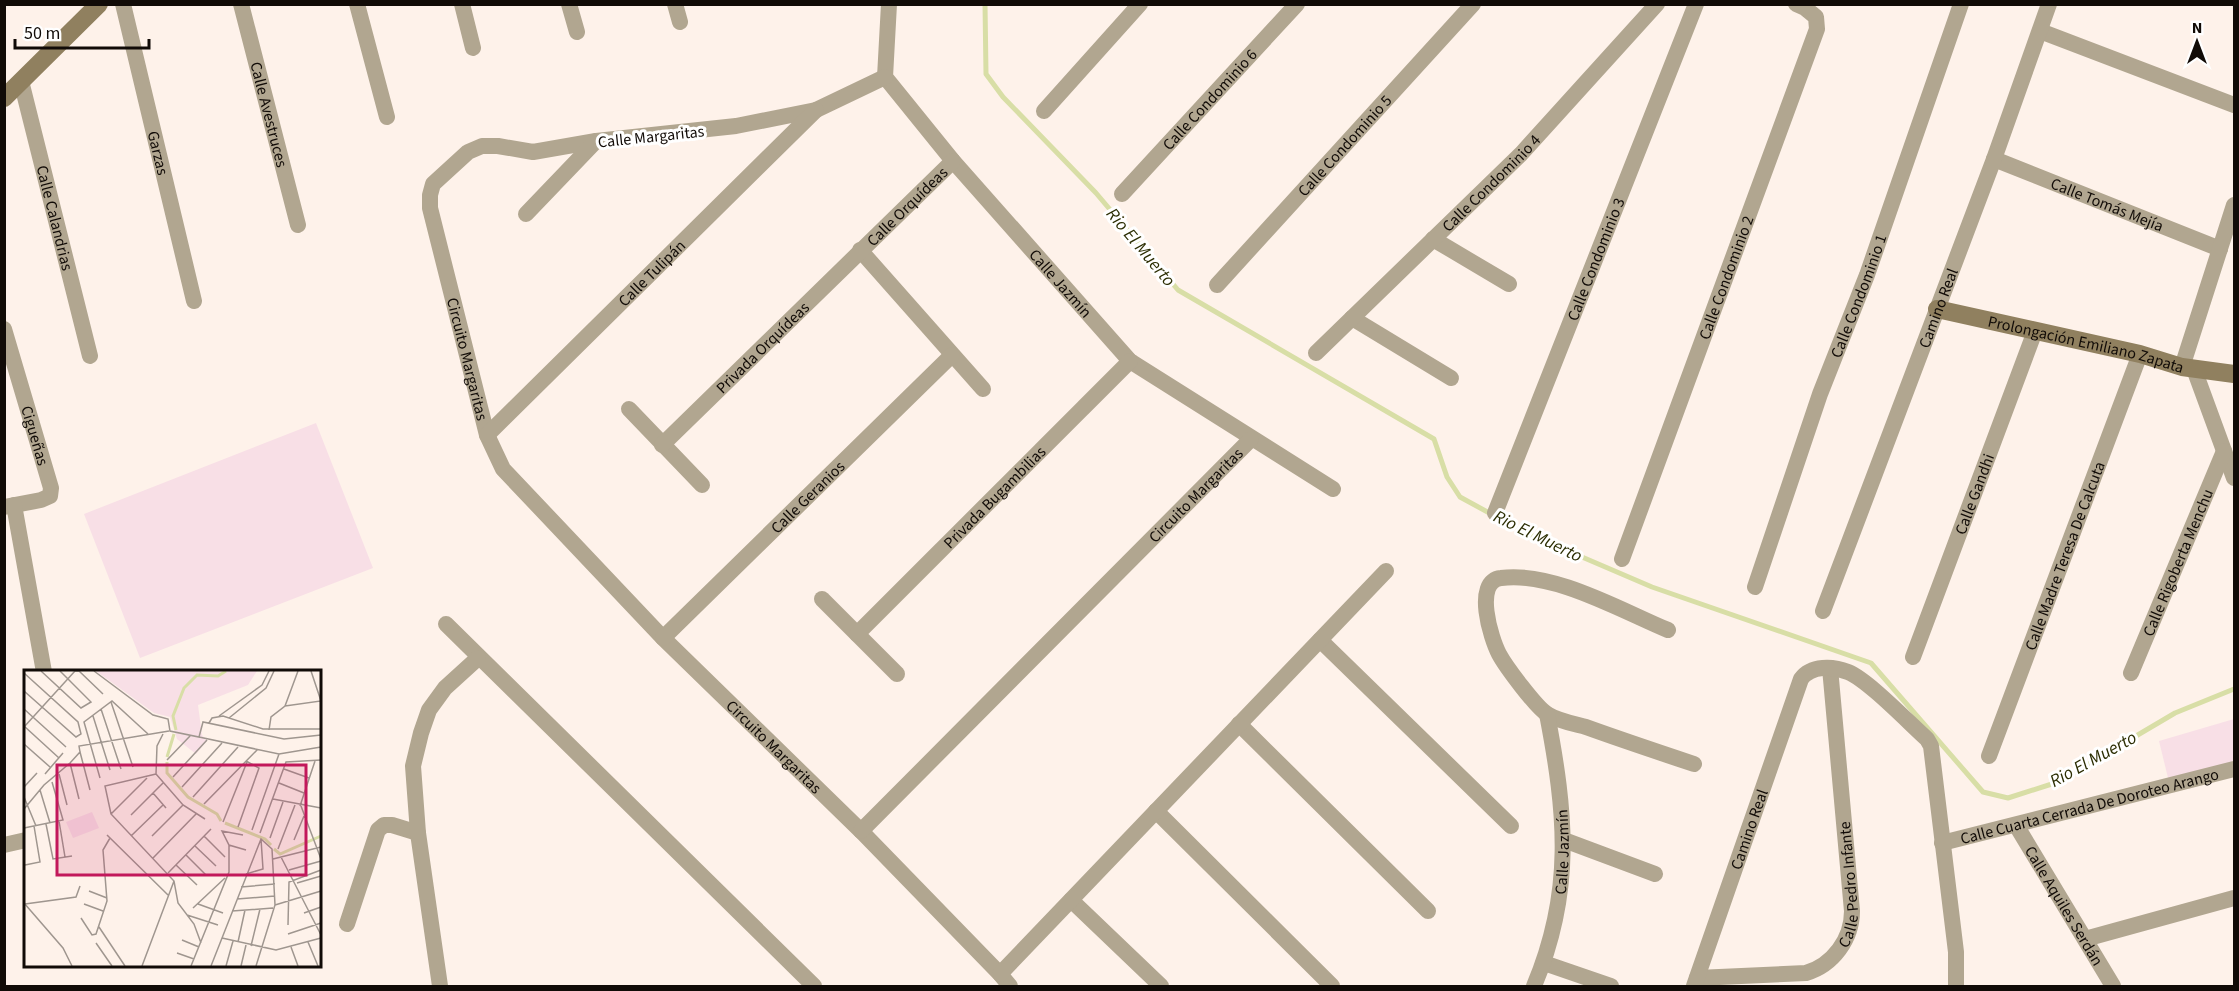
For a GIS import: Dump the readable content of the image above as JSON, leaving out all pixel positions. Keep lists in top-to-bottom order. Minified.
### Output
{"streets":{"street":["Calle Condominio 6","Calle Avestruces","Calle Margaritas","Calle Condominio 5","Garzas","Calle Condominio 4","Calle Tomás Mejía","Calle Orquídeas","Calle Calandrias","Calle Condominio 3","Calle Tulipán","Calle Condominio 2","Calle Jazmín","Calle Condominio 1","Camino Real","Prolongación Emiliano Zapata","Privada Orquídeas","Circuito Margaritas","Cigueñas","Calle Gandhi","Calle Geranios","Privada Bugambilias","Calle Madre Teresa De Calcuta","Calle Rigoberta Menchu","Calle Cuarta Cerrada De Doroteo Arango","Calle Pedro Infante","Calle Aquiles Serdán"]},"crossings":[["Calle Margaritas","Calle Tulipán"],["Calle Margaritas","Calle Jazmín"],["Calle Margaritas","Circuito Margaritas"],["Calle Tomás Mejía","Camino Real"],["Calle Orquídeas","Calle Jazmín"],["Calle Orquídeas","Privada Orquídeas"],["Calle Tulipán","Circuito Margaritas"],["Calle Jazmín","Circuito Margaritas"],["Calle Jazmín","Privada Bugambilias"],["Camino Real","Prolongación Emiliano Zapata"],["Camino Real","Calle Pedro Infante"],["Prolongación Emiliano Zapata","Calle Gandhi"],["Prolongación Emiliano Zapata","Calle Madre Teresa De Calcuta"],["Circuito Margaritas","Calle Geranios"],["Calle Cuarta Cerrada De Doroteo Arango","Calle Aquiles Serdán"]],"water":["Rio El Muerto"],"scale_bar":"50 m","north":"top"}
